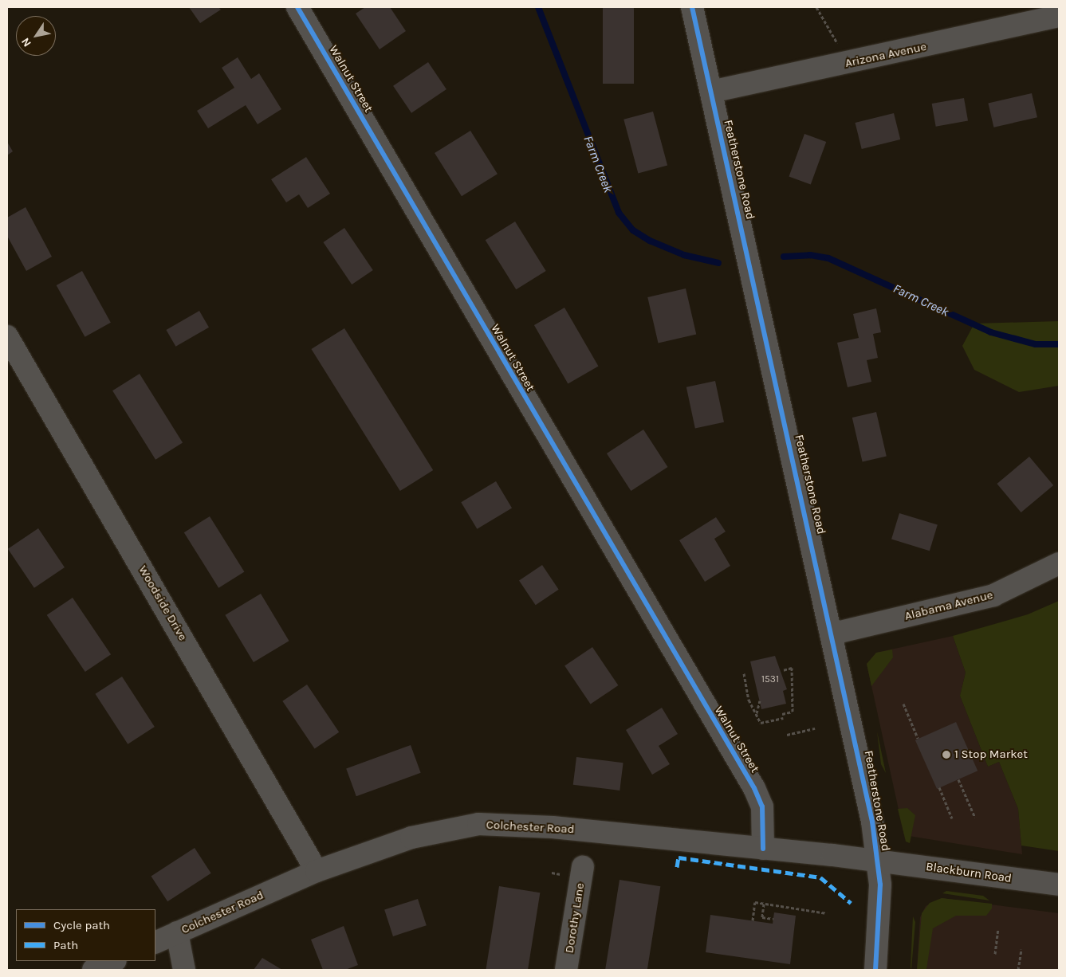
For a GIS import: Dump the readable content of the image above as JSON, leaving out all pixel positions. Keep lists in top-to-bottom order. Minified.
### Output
{"streets":{"street":["Arizona Avenue","Walnut Street","Featherstone Road","Woodside Drive","Alabama Avenue","Colchester Road","Blackburn Road","Dorothy Lane"]},"crossings":[["Arizona Avenue","Featherstone Road"],["Walnut Street","Colchester Road"],["Featherstone Road","Alabama Avenue"],["Featherstone Road","Colchester Road"],["Featherstone Road","Blackburn Road"],["Woodside Drive","Colchester Road"],["Colchester Road","Blackburn Road"]],"water":["Farm Creek"],"places":["1 Stop Market"],"house_numbers":["1531"],"legend":["Cycle path","Path"],"north":"bottom left"}
